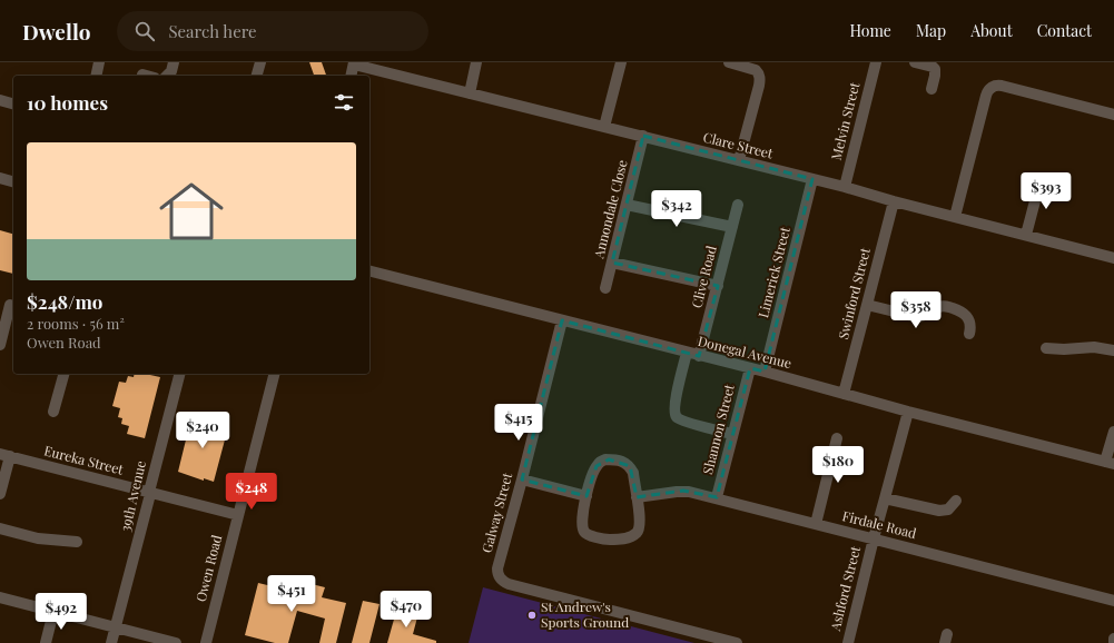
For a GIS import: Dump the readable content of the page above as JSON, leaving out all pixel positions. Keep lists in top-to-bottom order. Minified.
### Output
{"streets":{"street":["Melvin Street","Clare Street","Annondale Close","Limerick Street","Clive Road","Swinford Street","Donegal Avenue","Shannon Street","Eureka Street","39th Avenue","Galway Street","Firdale Road","Owen Road","Ashford Street"]},"crossings":[["Melvin Street","Clare Street"],["Clare Street","Annondale Close"],["Clare Street","Limerick Street"],["Clare Street","Swinford Street"],["Limerick Street","Donegal Avenue"],["Clive Road","Donegal Avenue"],["Swinford Street","Donegal Avenue"],["Donegal Avenue","Shannon Street"],["Donegal Avenue","Galway Street"],["Donegal Avenue","Ashford Street"],["Shannon Street","Firdale Road"],["Eureka Street","39th Avenue"],["Eureka Street","Owen Road"],["Firdale Road","Ashford Street"]],"places":["St Andrew's Sports Ground"],"page":{"header":"Dwello","search":"Search here","nav":["Home","Map","About","Contact"],"heading":"10 homes","list":[{"name":"$248/mo","note":"2 rooms · 56 m² · Owen Road"}],"price":["$393","$342","$358","$415","$240","$180","$248","$451","$470","$492"]}}
